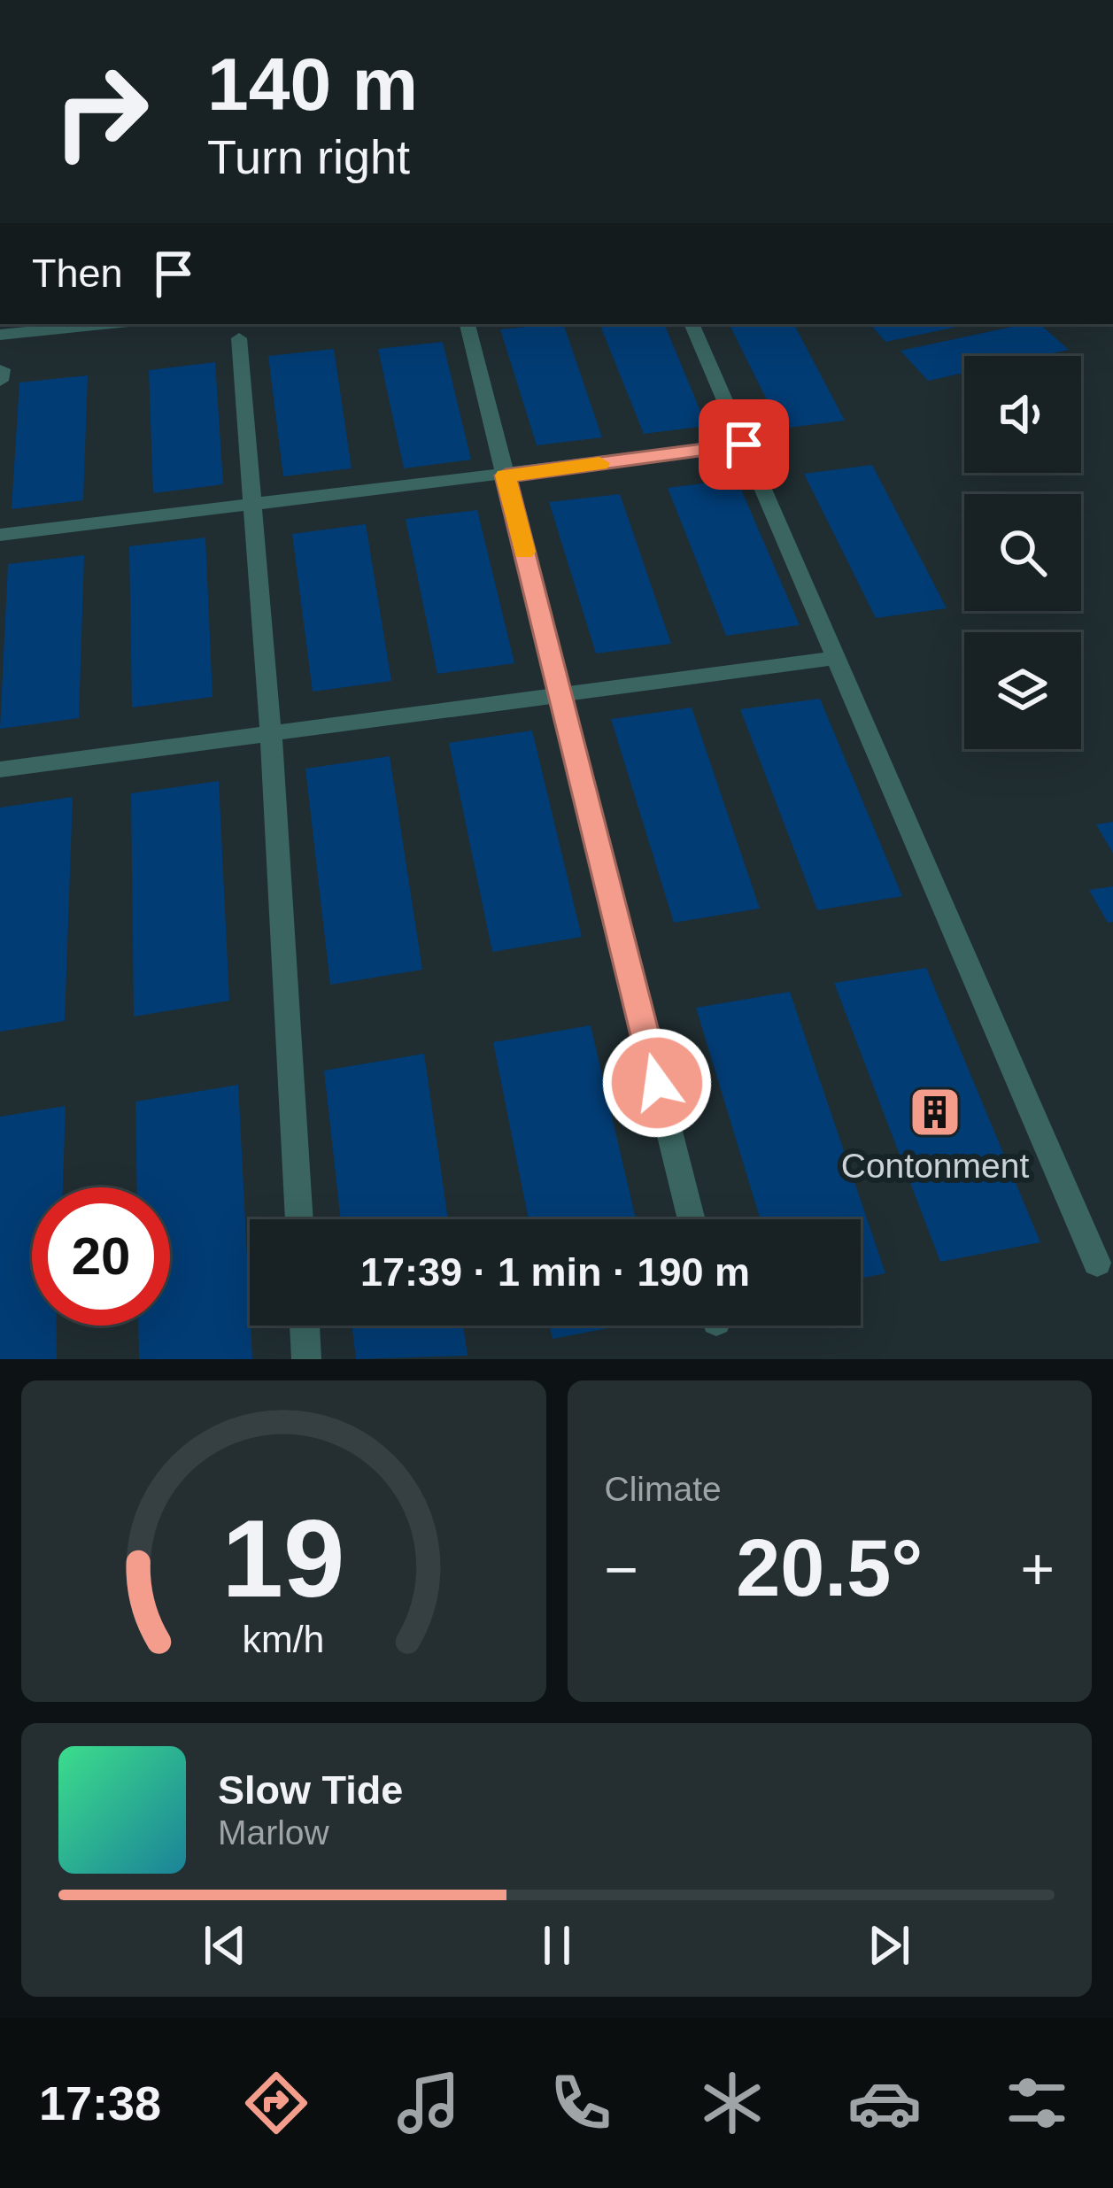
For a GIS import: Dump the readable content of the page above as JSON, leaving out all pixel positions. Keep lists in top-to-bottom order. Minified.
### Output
{"places":{"building":["Contonment"]},"page":{"turn":["140 m","Turn right"],"then":"Then","limit":"20","trip":"17:39 · 1 min · 190 m","tile":"Climate","heat":["−","20.5°","+"],"song":["Slow Tide","Marlow"],"tabs":"17:38","gauge":["19","km/h"]}}
